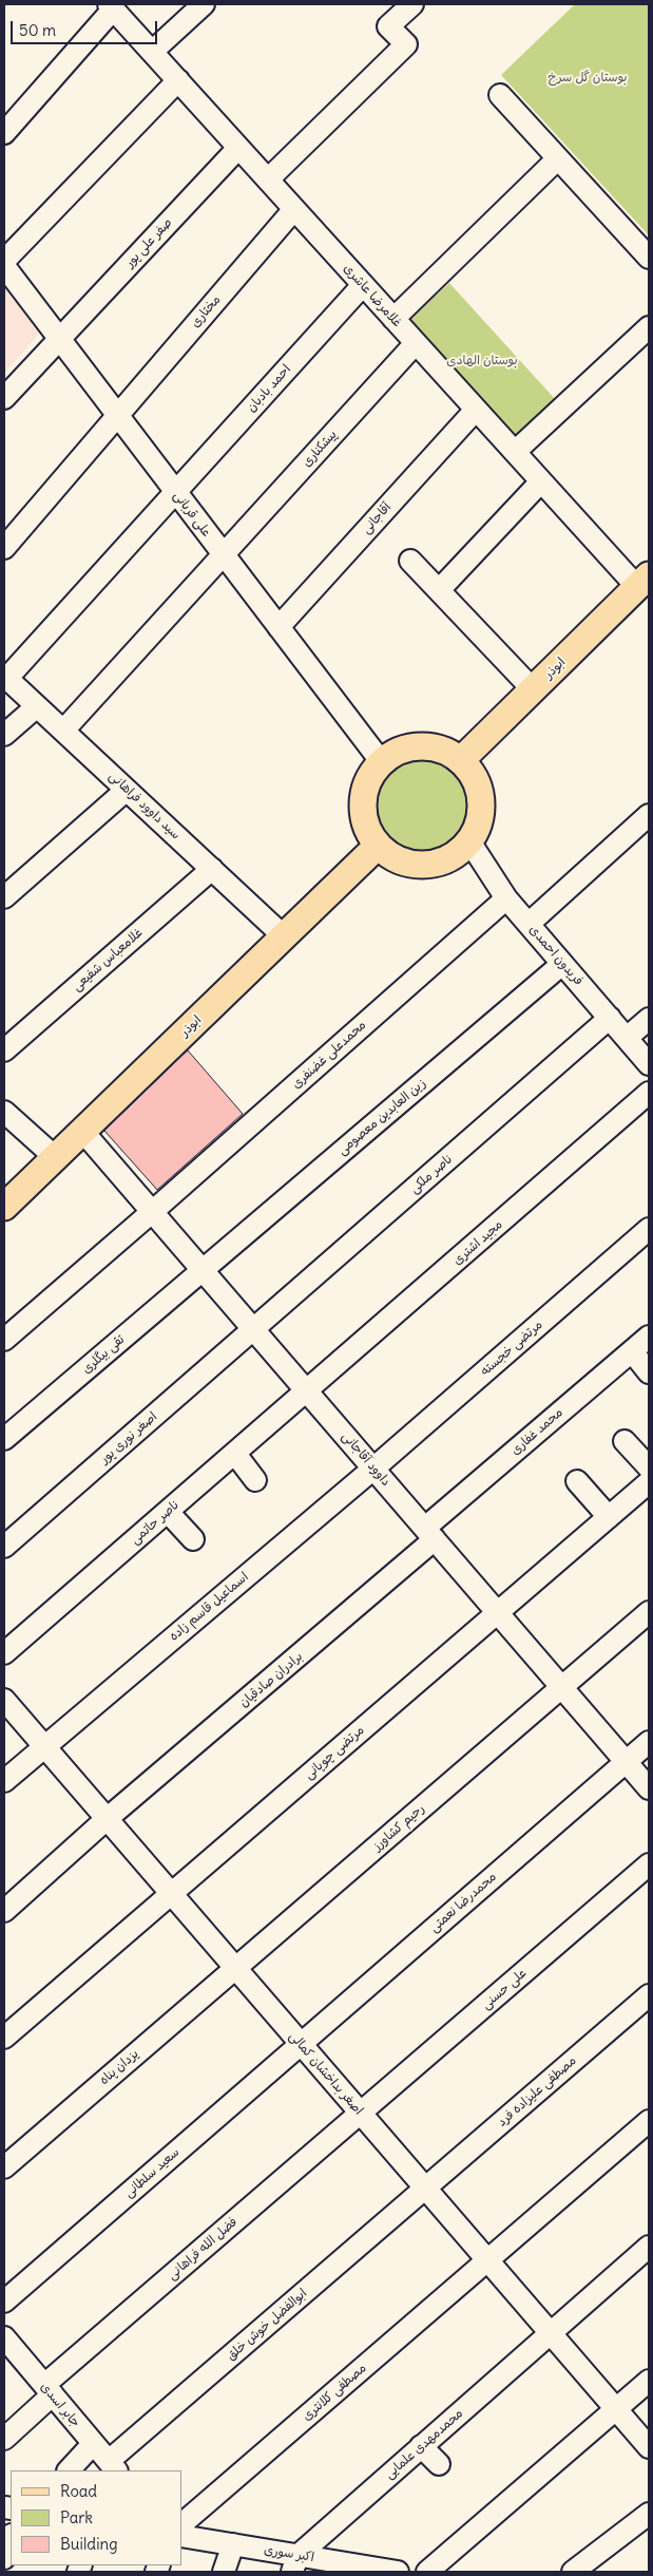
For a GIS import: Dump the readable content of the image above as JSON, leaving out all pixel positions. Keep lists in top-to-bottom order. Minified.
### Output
{"streets":{"main road":["ابوذر"],"street":["صفر علی پور","غلامرضا عاشری","مختاری","احمد بادبان","پیشکناری","علی قربانی","آقاجانی","سید داوود فراهانی","فریدون احمدی","غلامعباس شفیعی","محمدعلی غضنفری","زین العابدین معصومی","ناصر ملکی","مجید اشتری","مرتضی خجسته","تقی بیگلری","محمد غفاری","اصغر نوری پور","داوود آقاجانی","ناصر حاتمی","اسماعیل قاسم زاده","برادران صادقیان","مرتضی چوپانی","رحیم کشاورز","محمدرضا نعمتی","علی حسنی","یزدان پناه","اصغر بداخشان کمالی","مصطفی علیزاده فرد","سعید سلطانی","فضل الله فراهانی","ابوالفضل خوش خلق","مصطفی کلانتری","جابر اسدی","محمدمهدی علمایی","اکبر سوری"]},"crossings":[["صفر علی پور","غلامرضا عاشری"],["صفر علی پور","علی قربانی"],["غلامرضا عاشری","مختاری"],["غلامرضا عاشری","احمد بادبان"],["غلامرضا عاشری","پیشکناری"],["غلامرضا عاشری","آقاجانی"],["غلامرضا عاشری","ابوذر"],["مختاری","علی قربانی"],["احمد بادبان","علی قربانی"],["احمد بادبان","سید داوود فراهانی"],["پیشکناری","علی قربانی"],["پیشکناری","سید داوود فراهانی"],["علی قربانی","آقاجانی"],["علی قربانی","ابوذر"],["علی قربانی","فریدون احمدی"],["ابوذر","سید داوود فراهانی"],["ابوذر","فریدون احمدی"],["ابوذر","داوود آقاجانی"],["سید داوود فراهانی","غلامعباس شفیعی"],["فریدون احمدی","محمدعلی غضنفری"],["فریدون احمدی","زین العابدین معصومی"],["فریدون احمدی","ناصر ملکی"],["محمدعلی غضنفری","داوود آقاجانی"],["زین العابدین معصومی","تقی بیگلری"],["زین العابدین معصومی","داوود آقاجانی"],["ناصر ملکی","اصغر نوری پور"],["ناصر ملکی","داوود آقاجانی"],["مجید اشتری","داوود آقاجانی"],["مجید اشتری","ناصر حاتمی"],["مرتضی خجسته","داوود آقاجانی"],["مرتضی خجسته","اسماعیل قاسم زاده"],["تقی بیگلری","داوود آقاجانی"],["محمد غفاری","داوود آقاجانی"],["محمد غفاری","برادران صادقیان"],["اصغر نوری پور","داوود آقاجانی"],["داوود آقاجانی","ناصر حاتمی"],["داوود آقاجانی","اسماعیل قاسم زاده"],["داوود آقاجانی","برادران صادقیان"],["داوود آقاجانی","مرتضی چوپانی"],["داوود آقاجانی","رحیم کشاورز"],["داوود آقاجانی","محمدرضا نعمتی"],["اسماعیل قاسم زاده","اصغر بداخشان کمالی"],["برادران صادقیان","اصغر بداخشان کمالی"],["مرتضی چوپانی","اصغر بداخشان کمالی"],["رحیم کشاورز","یزدان پناه"],["رحیم کشاورز","اصغر بداخشان کمالی"],["محمدرضا نعمتی","اصغر بداخشان کمالی"],["محمدرضا نعمتی","سعید سلطانی"],["علی حسنی","اصغر بداخشان کمالی"],["علی حسنی","فضل الله فراهانی"],["یزدان پناه","اصغر بداخشان کمالی"],["اصغر بداخشان کمالی","مصطفی علیزاده فرد"],["اصغر بداخشان کمالی","سعید سلطانی"],["اصغر بداخشان کمالی","فضل الله فراهانی"],["اصغر بداخشان کمالی","ابوالفضل خوش خلق"],["اصغر بداخشان کمالی","مصطفی کلانتری"],["اصغر بداخشان کمالی","محمدمهدی علمایی"],["مصطفی علیزاده فرد","ابوالفضل خوش خلق"],["فضل الله فراهانی","جابر اسدی"],["ابوالفضل خوش خلق","جابر اسدی"],["محمدمهدی علمایی","اکبر سوری"]],"parks":["بوستان گل سرخ","بوستان الهادی"],"legend":["Road","Park","Building"],"scale_bar":"50 m"}
